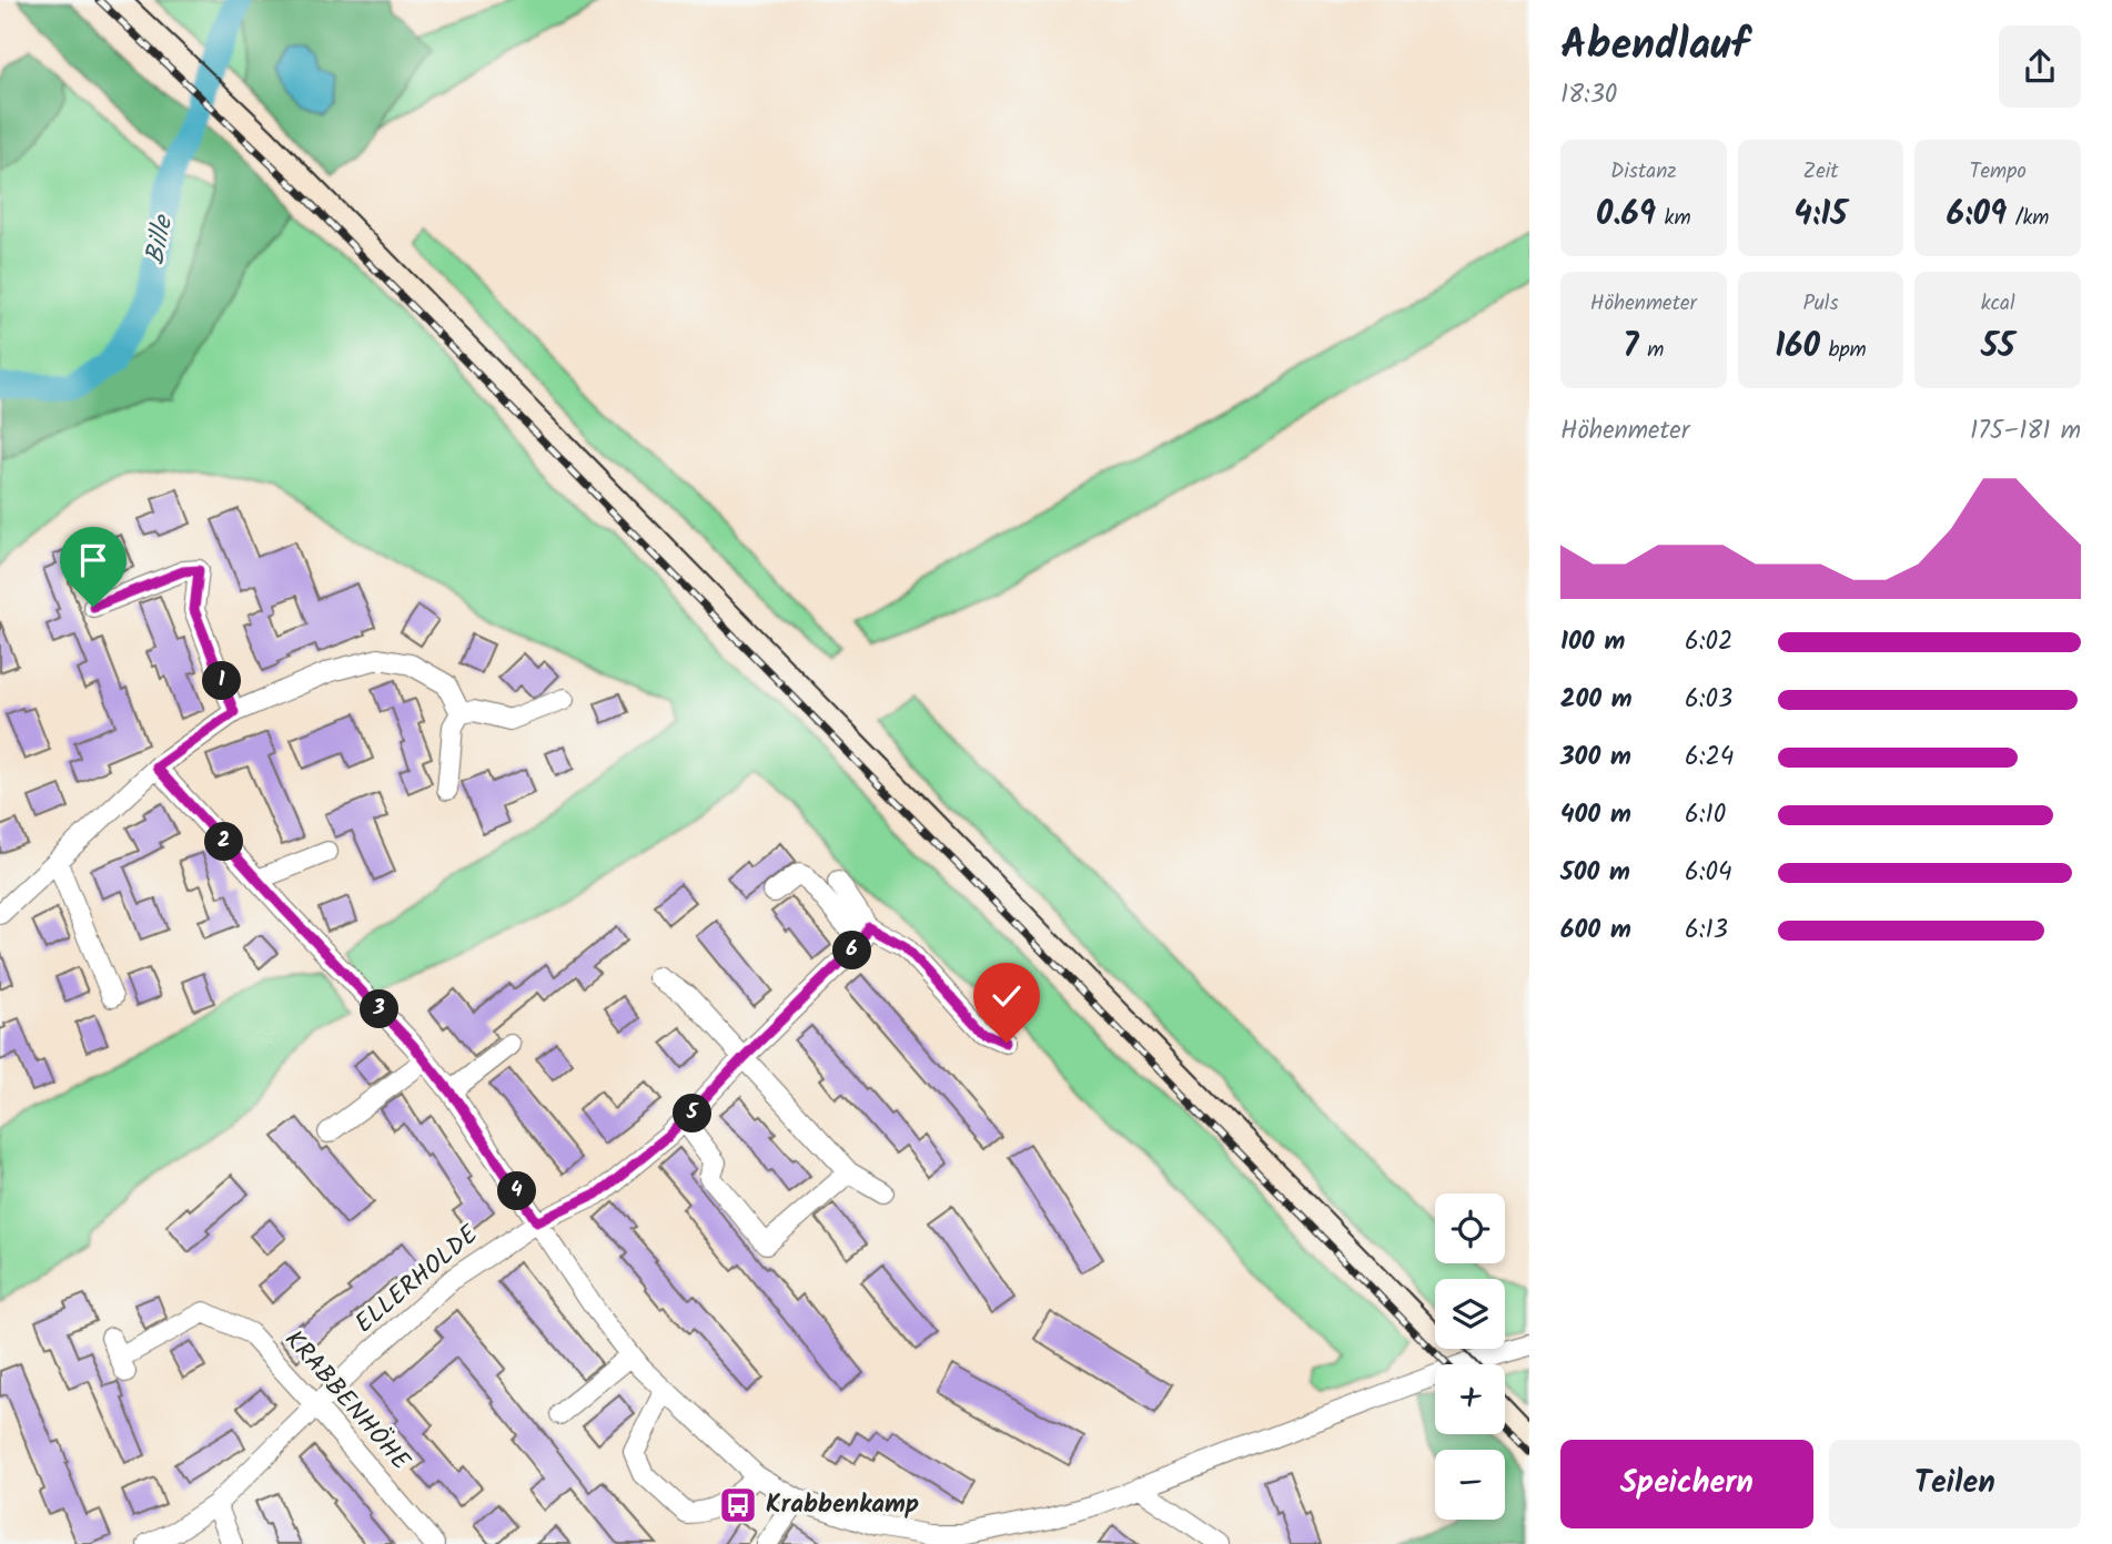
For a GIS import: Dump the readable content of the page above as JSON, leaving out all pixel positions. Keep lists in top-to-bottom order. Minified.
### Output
{"streets":{"street":["ELLERHOLDE","KRABBENHÖHE"]},"crossings":[["ELLERHOLDE","KRABBENHÖHE"]],"water":["Bille"],"places":{"bus stop":["Krabbenkamp"]},"page":{"heading":["Abendlauf","18:30"],"stats":[["Distanz","0.69 km"],["Zeit","4:15"],["Tempo","6:09 /km"],["Höhenmeter","7 m"],["Puls","160 bpm"],["kcal","55"]],"chart":["Höhenmeter","175–181 m"],"list":[{"name":"100 m","note":"6:02"},{"name":"200 m","note":"6:03"},{"name":"300 m","note":"6:24"},{"name":"400 m","note":"6:10"},{"name":"500 m","note":"6:04"},{"name":"600 m","note":"6:13"}],"pins":["1","2","6","3","5","4"],"map_buttons":["+","−"],"buttons":["Speichern","Teilen"]}}
